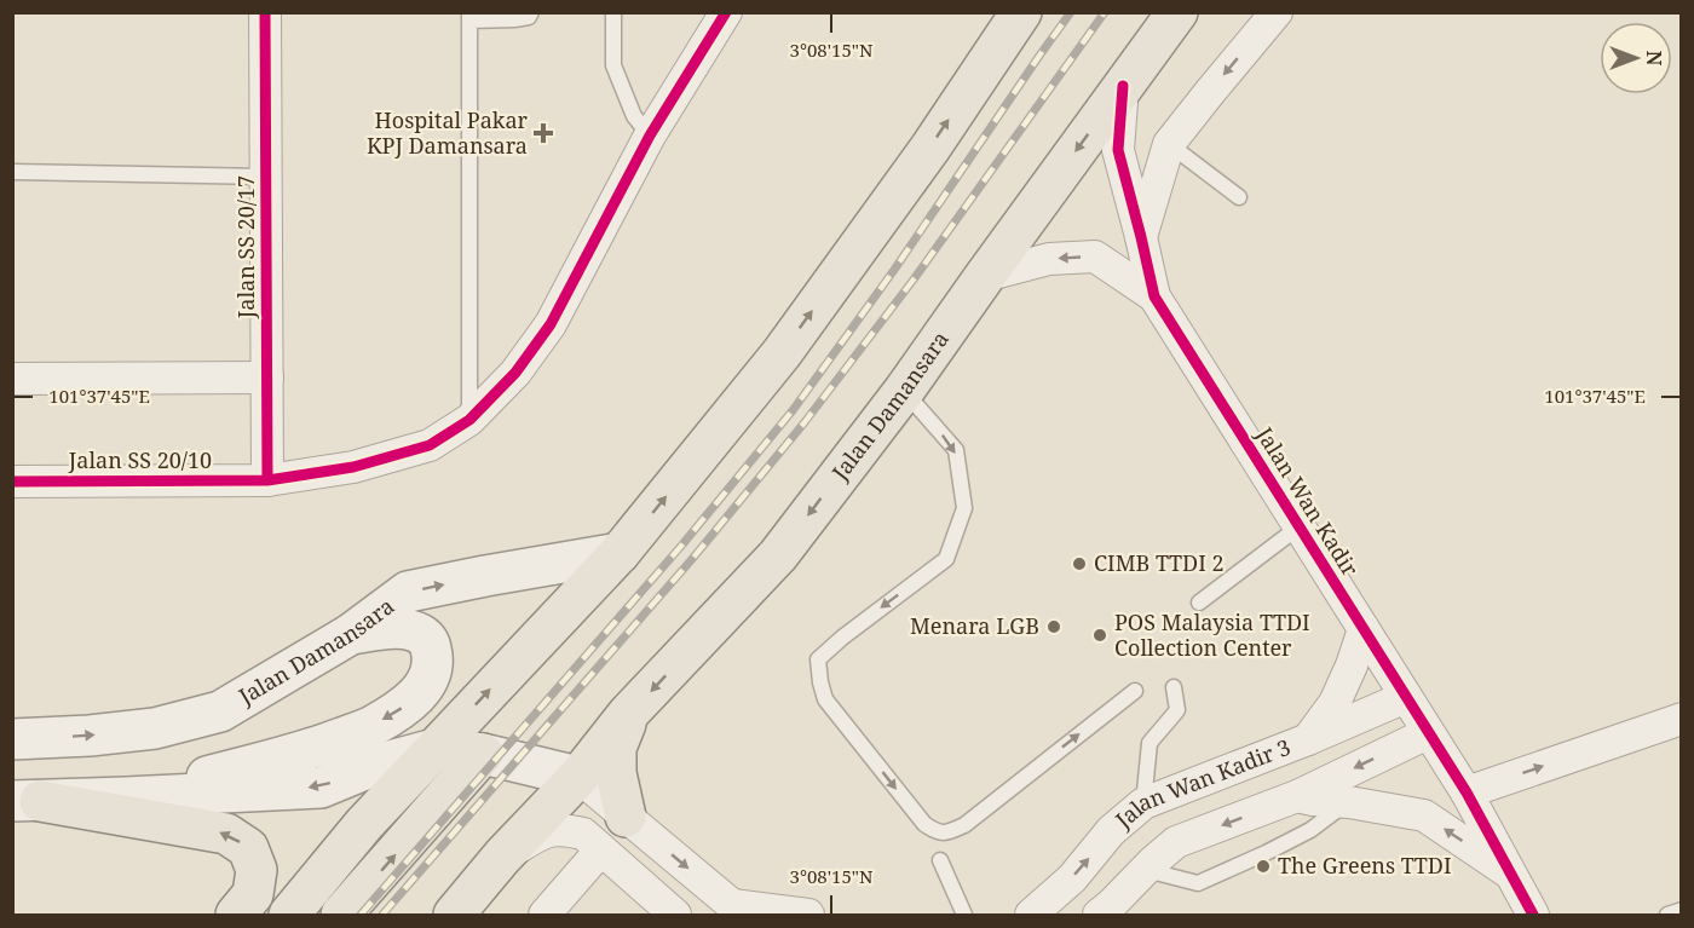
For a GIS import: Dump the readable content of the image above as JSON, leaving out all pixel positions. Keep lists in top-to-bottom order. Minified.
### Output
{"streets":{"main road":["Jalan Damansara"],"street":["Jalan SS 20/17","Jalan SS 20/10","Jalan Wan Kadir","Jalan Wan Kadir 3"]},"crossings":[["Jalan SS 20/17","Jalan SS 20/10"],["Jalan Damansara","Jalan Wan Kadir"],["Jalan Wan Kadir","Jalan Wan Kadir 3"]],"places":{"health":["Hospital Pakar KPJ Damansara"],"other":["CIMB TTDI 2","Menara LGB","POS Malaysia TTDI Collection Center","The Greens TTDI"]},"north":"right","coordinates":["3°08'15\"N","101°37'45\"E"]}
